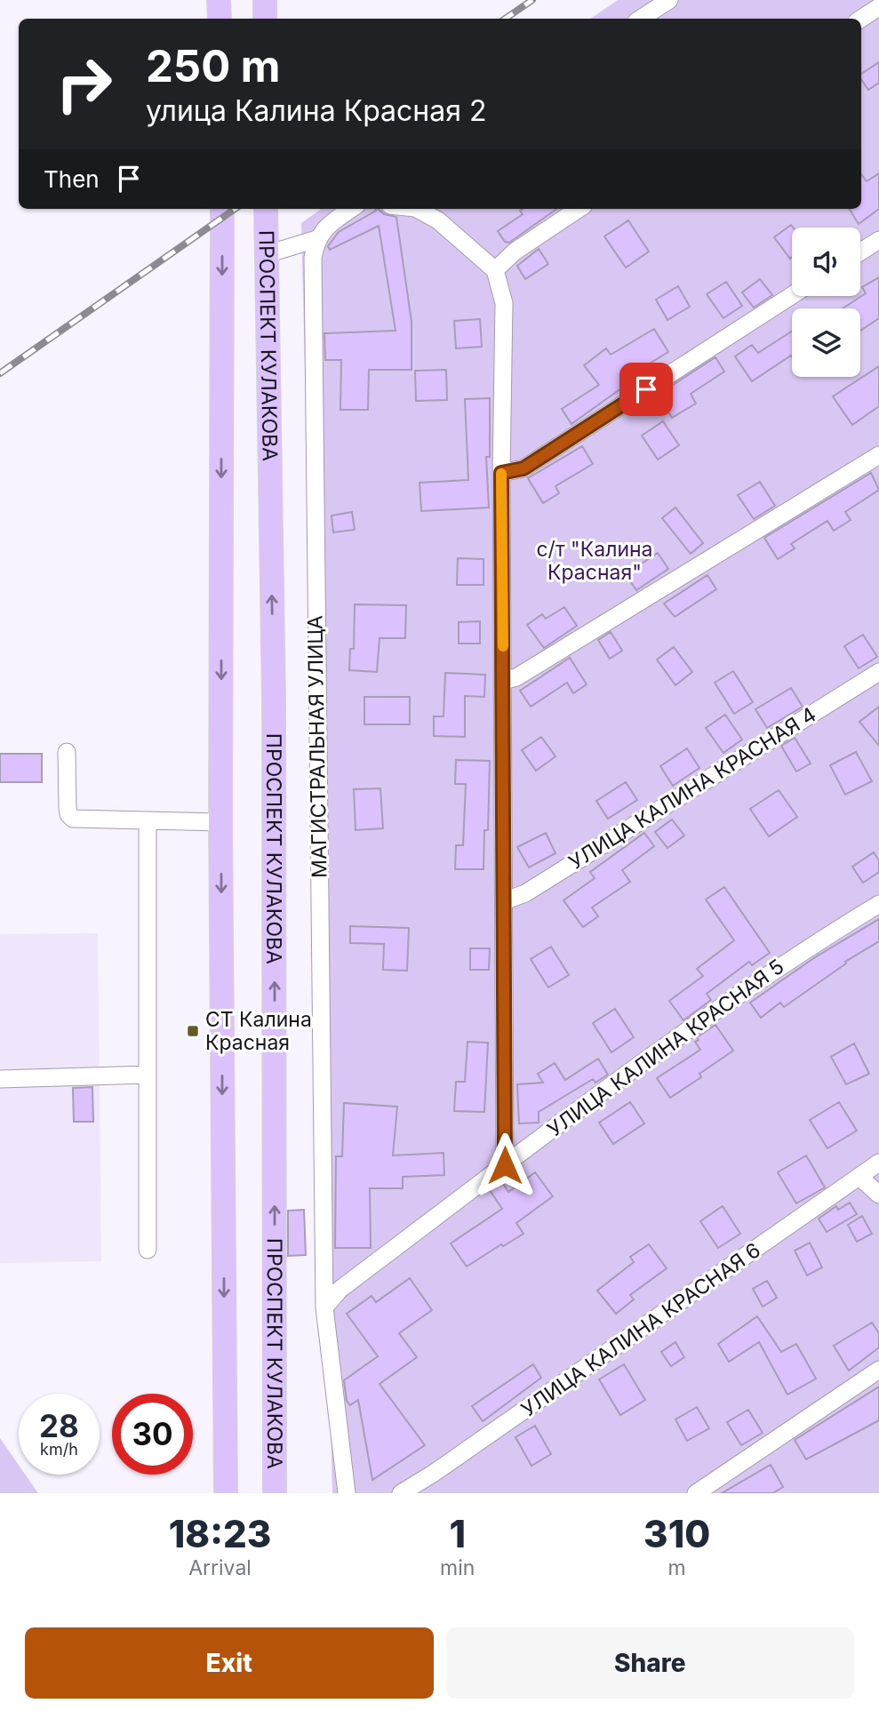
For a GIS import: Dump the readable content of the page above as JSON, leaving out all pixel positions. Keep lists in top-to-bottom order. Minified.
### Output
{"streets":{"main road":["ПРОСПЕКТ КУЛАКОВА"],"street":["МАГИСТРАЛЬНАЯ УЛИЦА","УЛИЦА КАЛИНА КРАСНАЯ 4","УЛИЦА КАЛИНА КРАСНАЯ 5","УЛИЦА КАЛИНА КРАСНАЯ 6"]},"crossings":[["МАГИСТРАЛЬНАЯ УЛИЦА","УЛИЦА КАЛИНА КРАСНАЯ 5"]],"parks":["с/т \"Калина Красная\""],"places":{"transit":["СТ Калина Красная"]},"page":{"turn":["250 m","улица Калина Красная 2"],"then":"Then","speed":"28 km/h","limit":"30","eta":["18:23","Arrival","1","min","310","m"],"buttons":["Exit","Share"]}}
